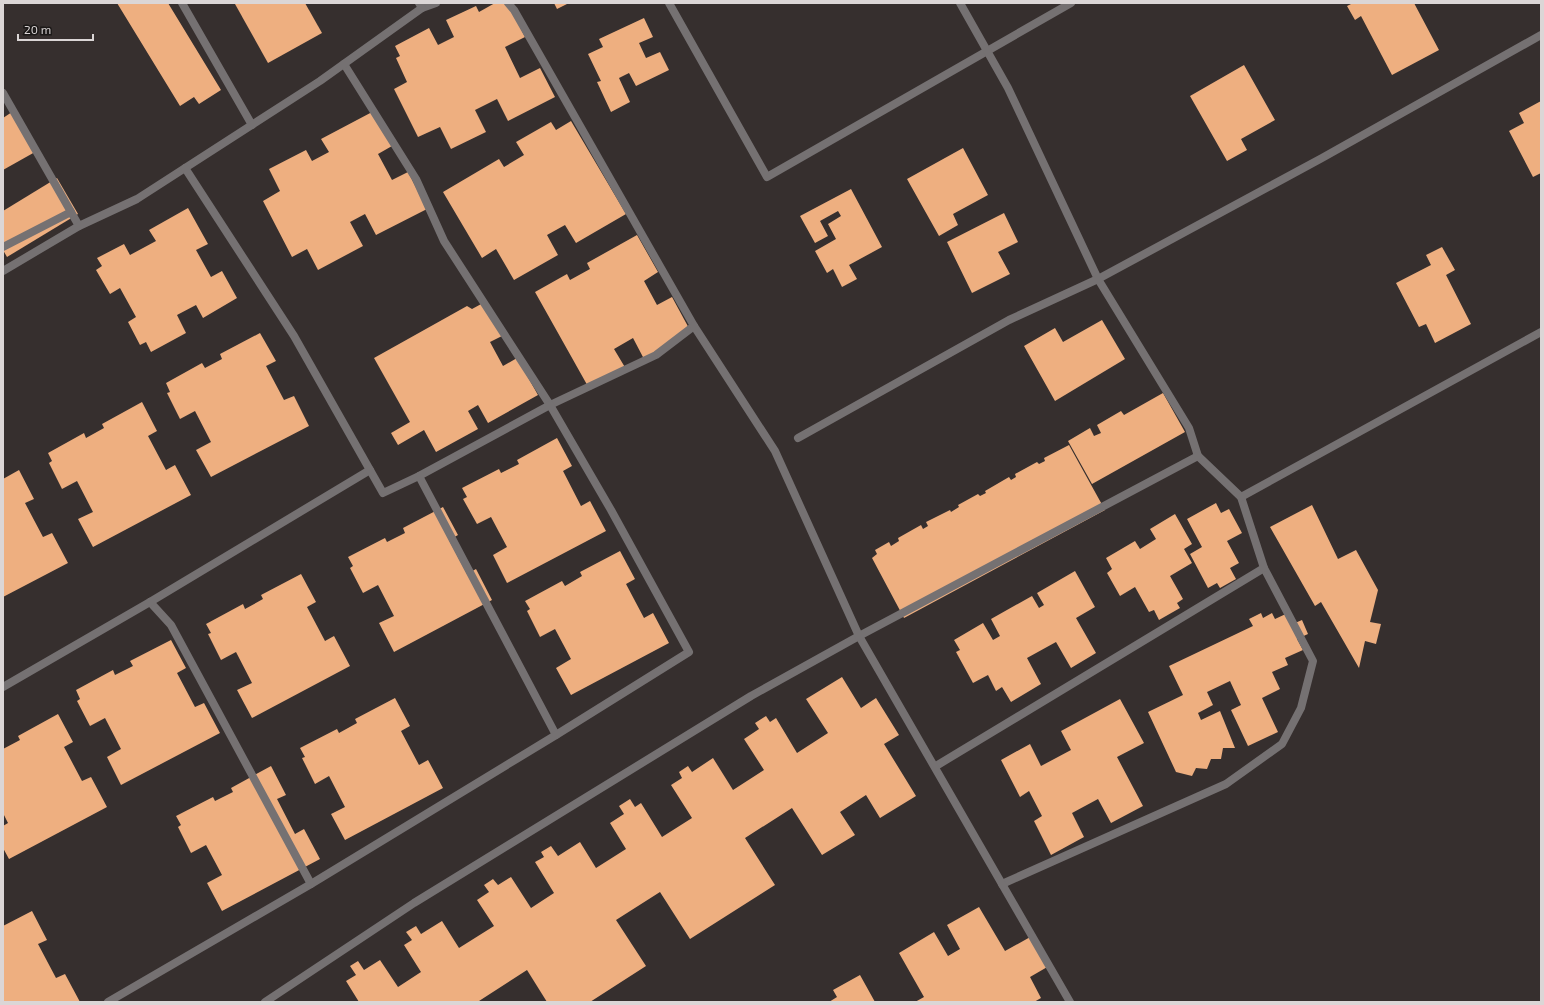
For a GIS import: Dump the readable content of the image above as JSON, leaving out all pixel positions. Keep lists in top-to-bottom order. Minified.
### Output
{"scale_bar":"20 m"}
